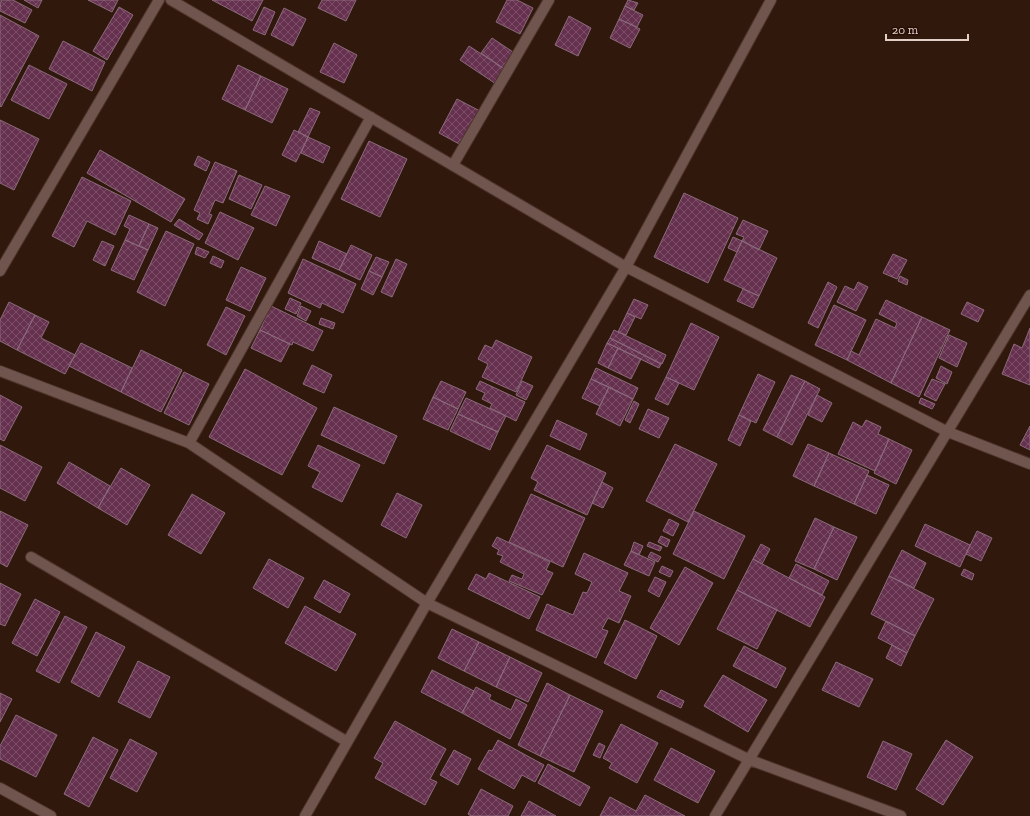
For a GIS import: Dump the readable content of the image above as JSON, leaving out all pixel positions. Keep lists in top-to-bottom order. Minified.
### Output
{"scale_bar":"20 m"}
